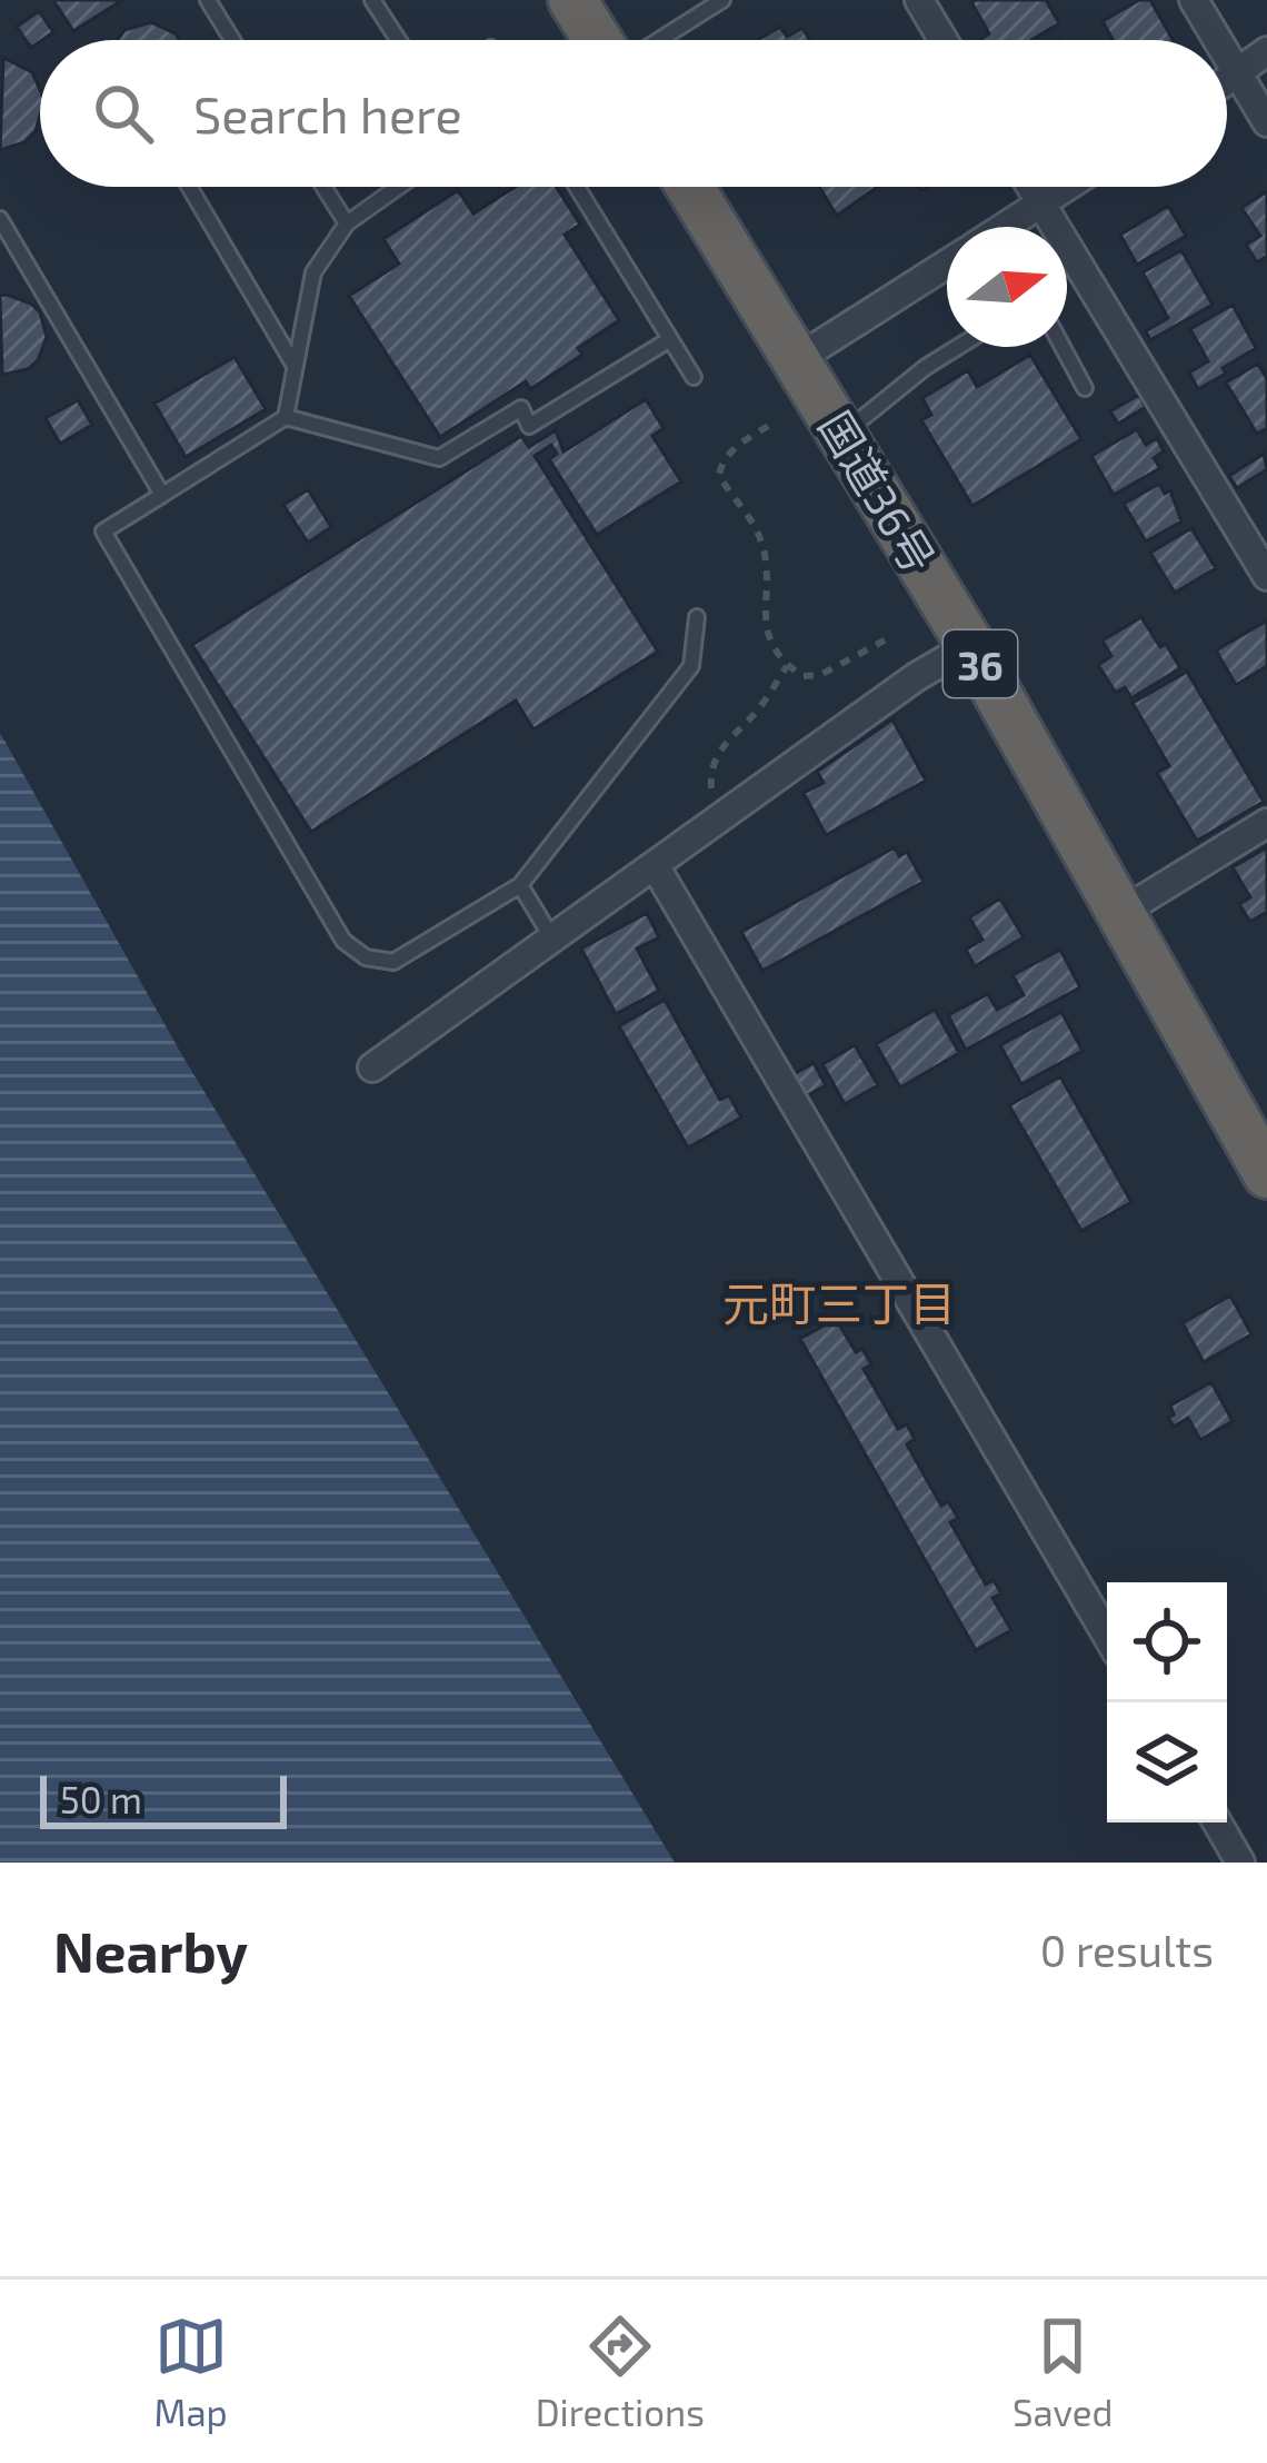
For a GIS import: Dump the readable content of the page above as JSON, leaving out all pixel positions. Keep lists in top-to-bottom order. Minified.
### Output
{"streets":{"highway":["国道36号","36"]},"districts":["元町三丁目"],"scale_bar":"50 m","north":"right","page":{"search":"Search here","scale":"50 m","heading":["Nearby","0 results"],"nav":["Map","Directions","Saved"]}}
